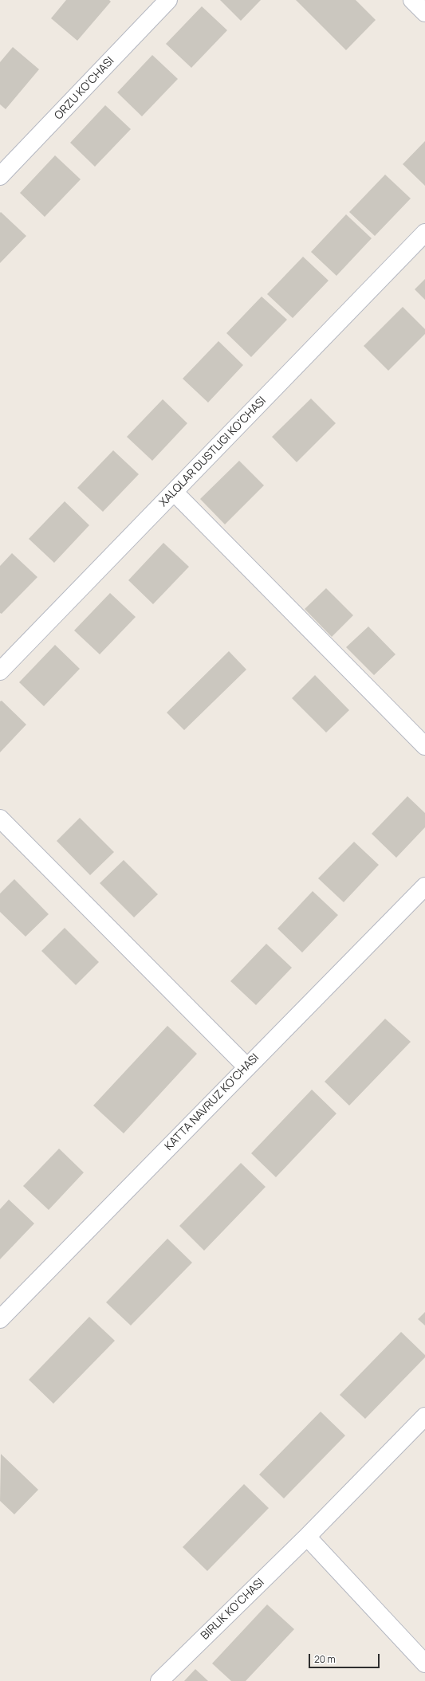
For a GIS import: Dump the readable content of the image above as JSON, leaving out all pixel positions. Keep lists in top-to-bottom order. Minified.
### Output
{"streets":{"street":["ORZU KO'CHASI","XALQLAR DUSTLIGI KO'CHASI","KATTA NAVRUZ KO'CHASI","BIRLIK KO'CHASI"]},"scale_bar":"20 m"}
